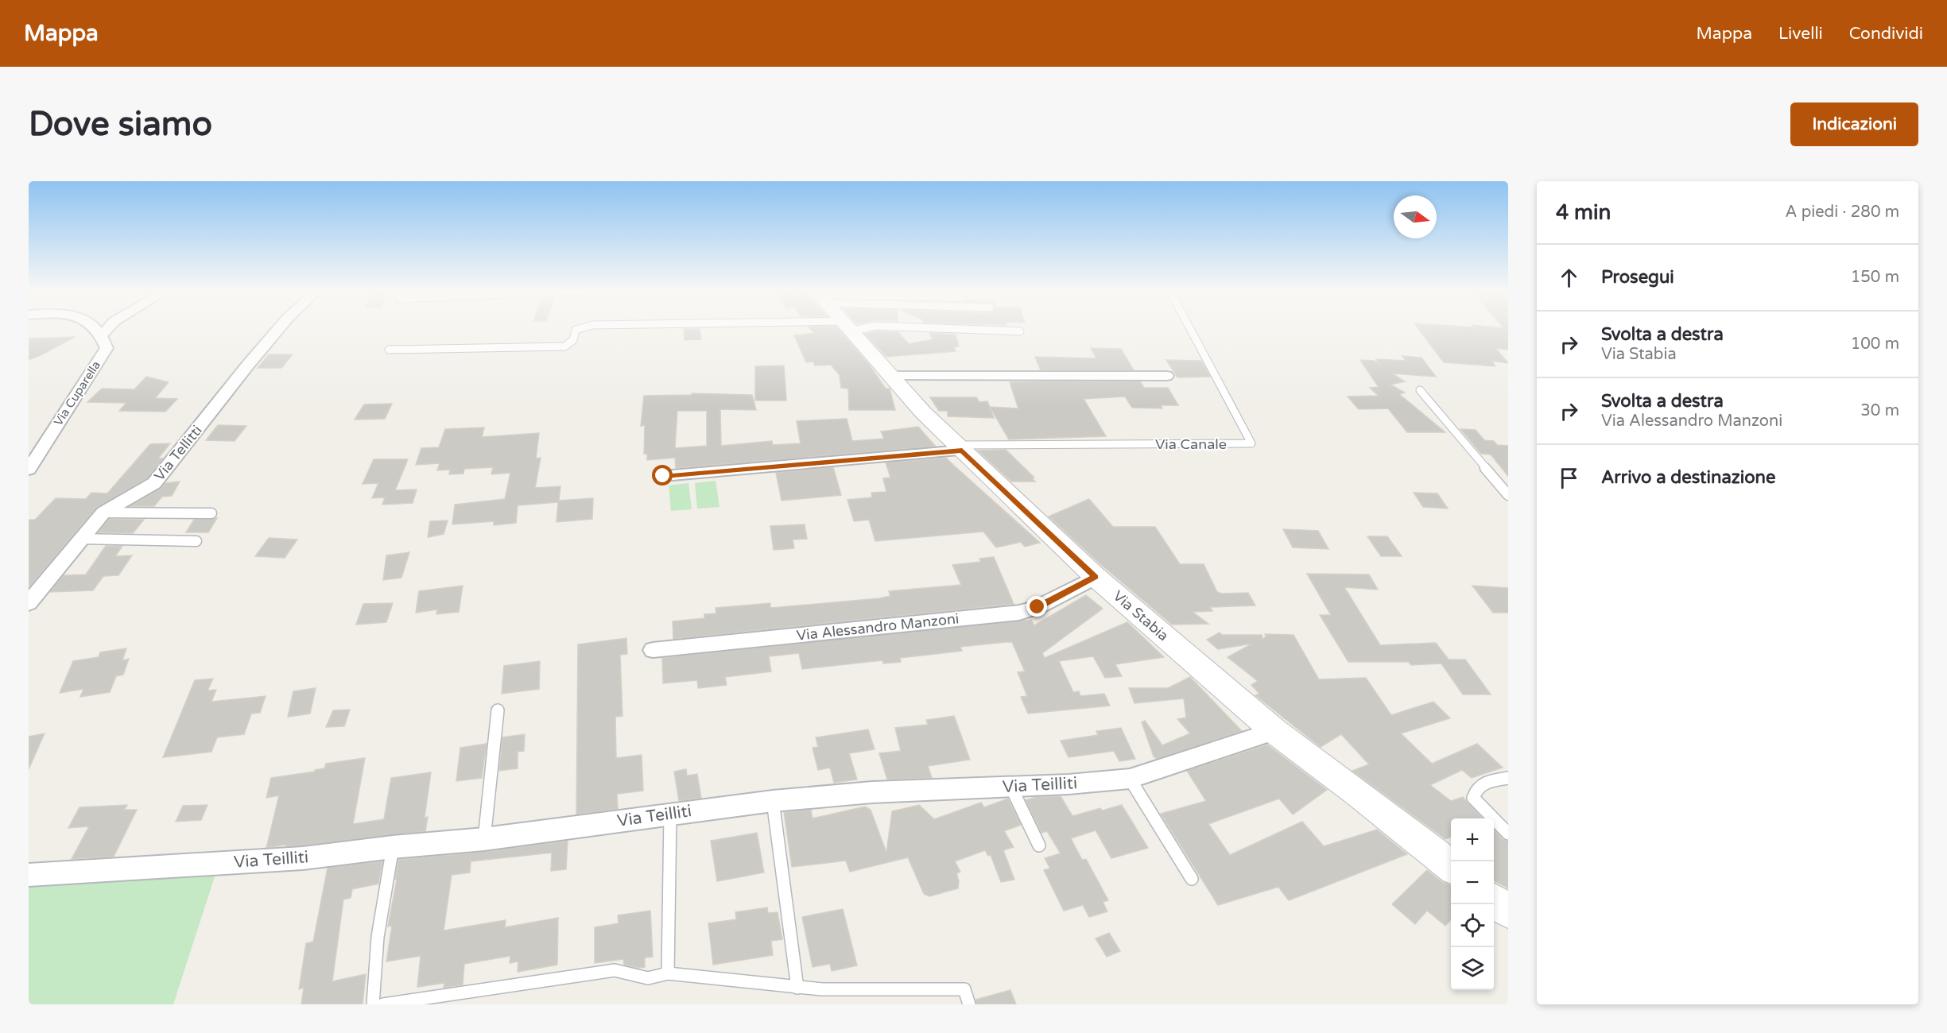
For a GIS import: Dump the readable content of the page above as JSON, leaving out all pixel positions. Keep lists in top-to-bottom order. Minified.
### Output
{"streets":{"main road":["Via Stabia"],"street":["Via Cuparella","Via Tellitti","Via Alessandro Manzoni","Via Teilliti"],"lane":["Via Canale"]},"crossings":[["Via Canale","Via Stabia"],["Via Stabia","Via Alessandro Manzoni"],["Via Stabia","Via Teilliti"]],"north":"right","page":{"header":"Mappa","nav":["Mappa","Livelli","Condividi"],"buttons":"Indicazioni","title":"Dove siamo","heading":["4 min","A piedi · 280 m"],"list":[["Prosegui","150 m"],["Svolta a destra","Via Stabia","100 m"],["Svolta a destra","Via Alessandro Manzoni","30 m"],"Arrivo a destinazione"],"map_buttons":["+","−"]}}
